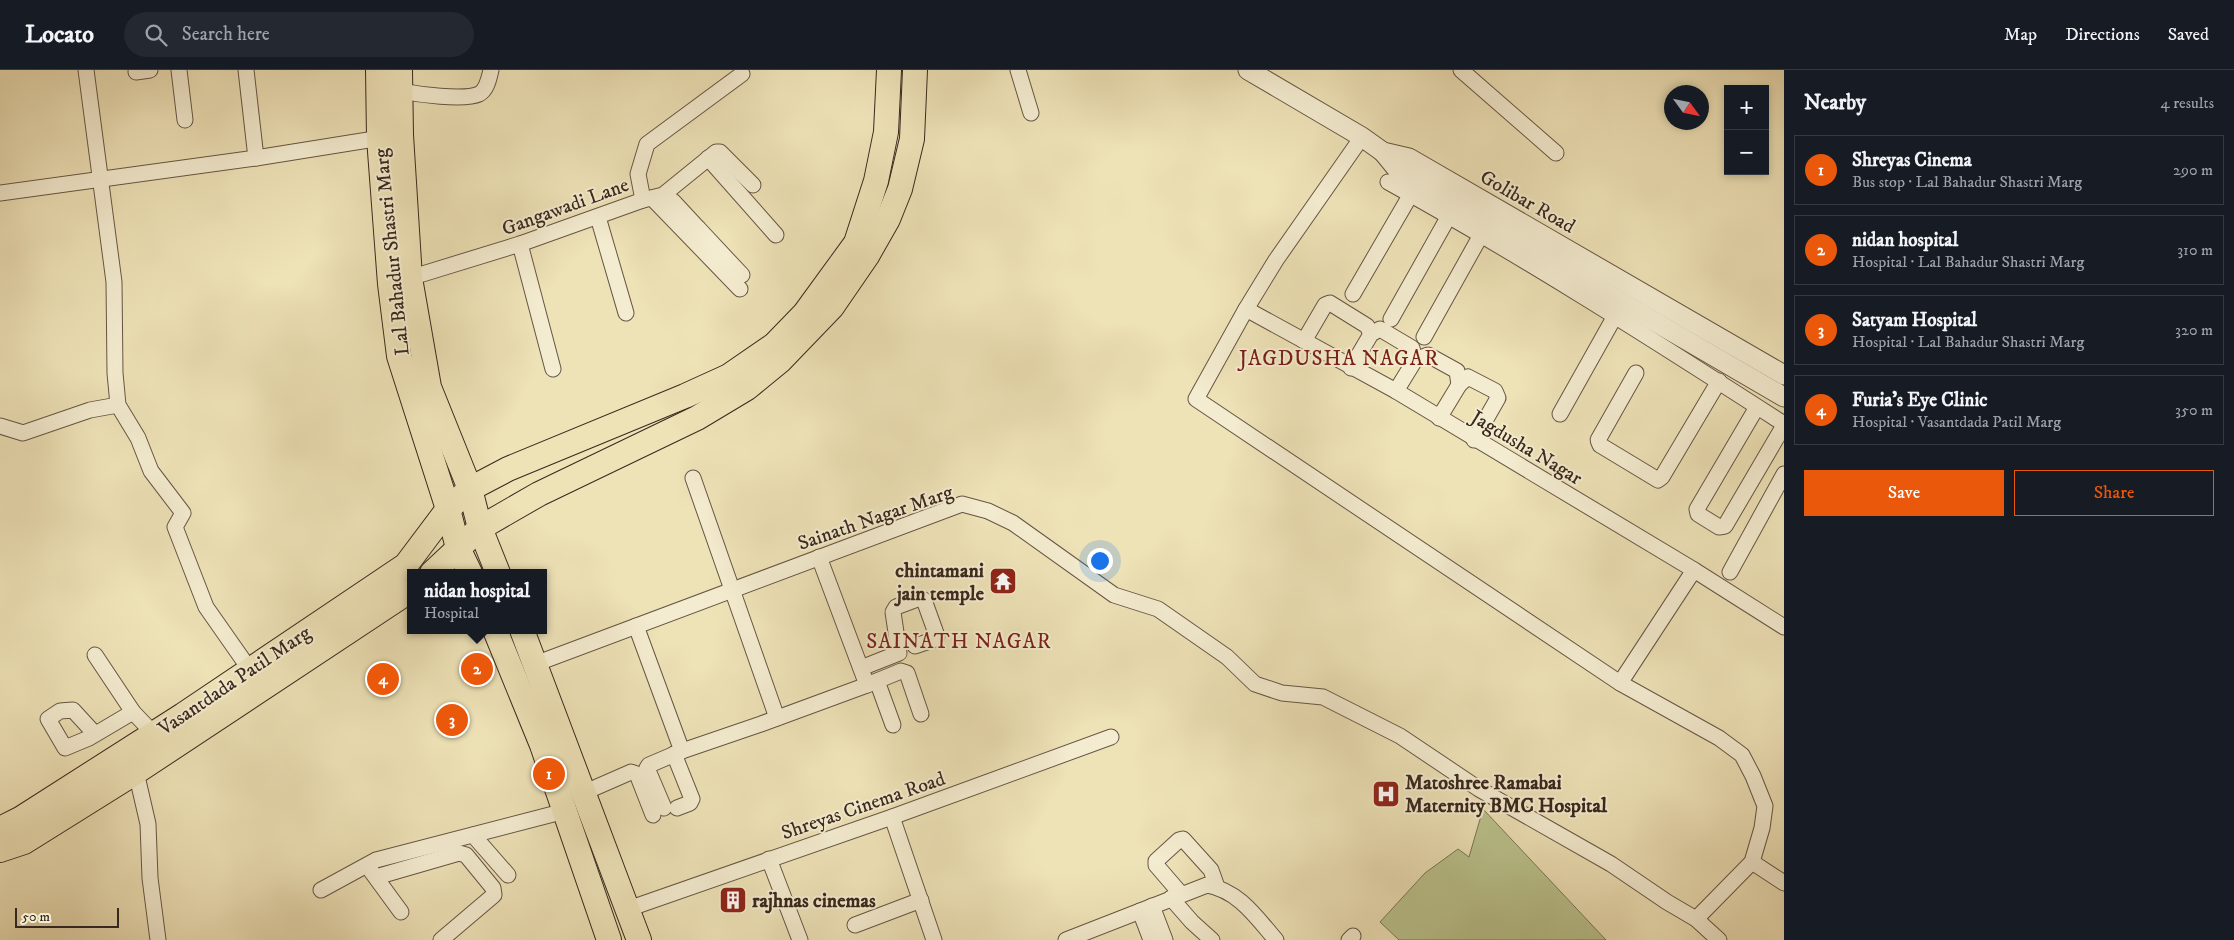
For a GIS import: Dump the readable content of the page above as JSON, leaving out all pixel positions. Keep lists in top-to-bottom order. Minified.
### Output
{"streets":{"main road":["Lal Bahadur Shastri Marg","Vasantdada Patil Marg"],"street":["Golibar Road","Gangawadi Lane","Jagdusha Nagar","Sainath Nagar Marg","Shreyas Cinema Road"]},"crossings":[["Gangawadi Lane","Lal Bahadur Shastri Marg"],["Lal Bahadur Shastri Marg","Vasantdada Patil Marg"]],"districts":["JAGDUSHA NAGAR","SAINATH NAGAR"],"places":{"temple":["chintamani jain temple"],"hospital":["Matoshree Ramabai Maternity BMC Hospital"],"building":["rajhnas cinemas"]},"scale_bar":"50 m","north":"bottom right","page":{"header":"Locato","search":"Search here","nav":["Map","Directions","Saved"],"heading":["Nearby","4 results"],"map_buttons":["+","−"],"list":[{"mark":"1","name":"Shreyas Cinema","note":"Bus stop · Lal Bahadur Shastri Marg","value":"290 m"},{"mark":"2","name":"nidan hospital","note":"Hospital · Lal Bahadur Shastri Marg","value":"310 m"},{"mark":"3","name":"Satyam Hospital","note":"Hospital · Lal Bahadur Shastri Marg","value":"320 m"},{"mark":"4","name":"Furia's Eye Clinic","note":"Hospital · Vasantdada Patil Marg","value":"350 m"}],"buttons":["Save","Share"],"popup":["nidan hospital","Hospital"],"pins":["2","4","3","1"],"scale":"50 m"}}
